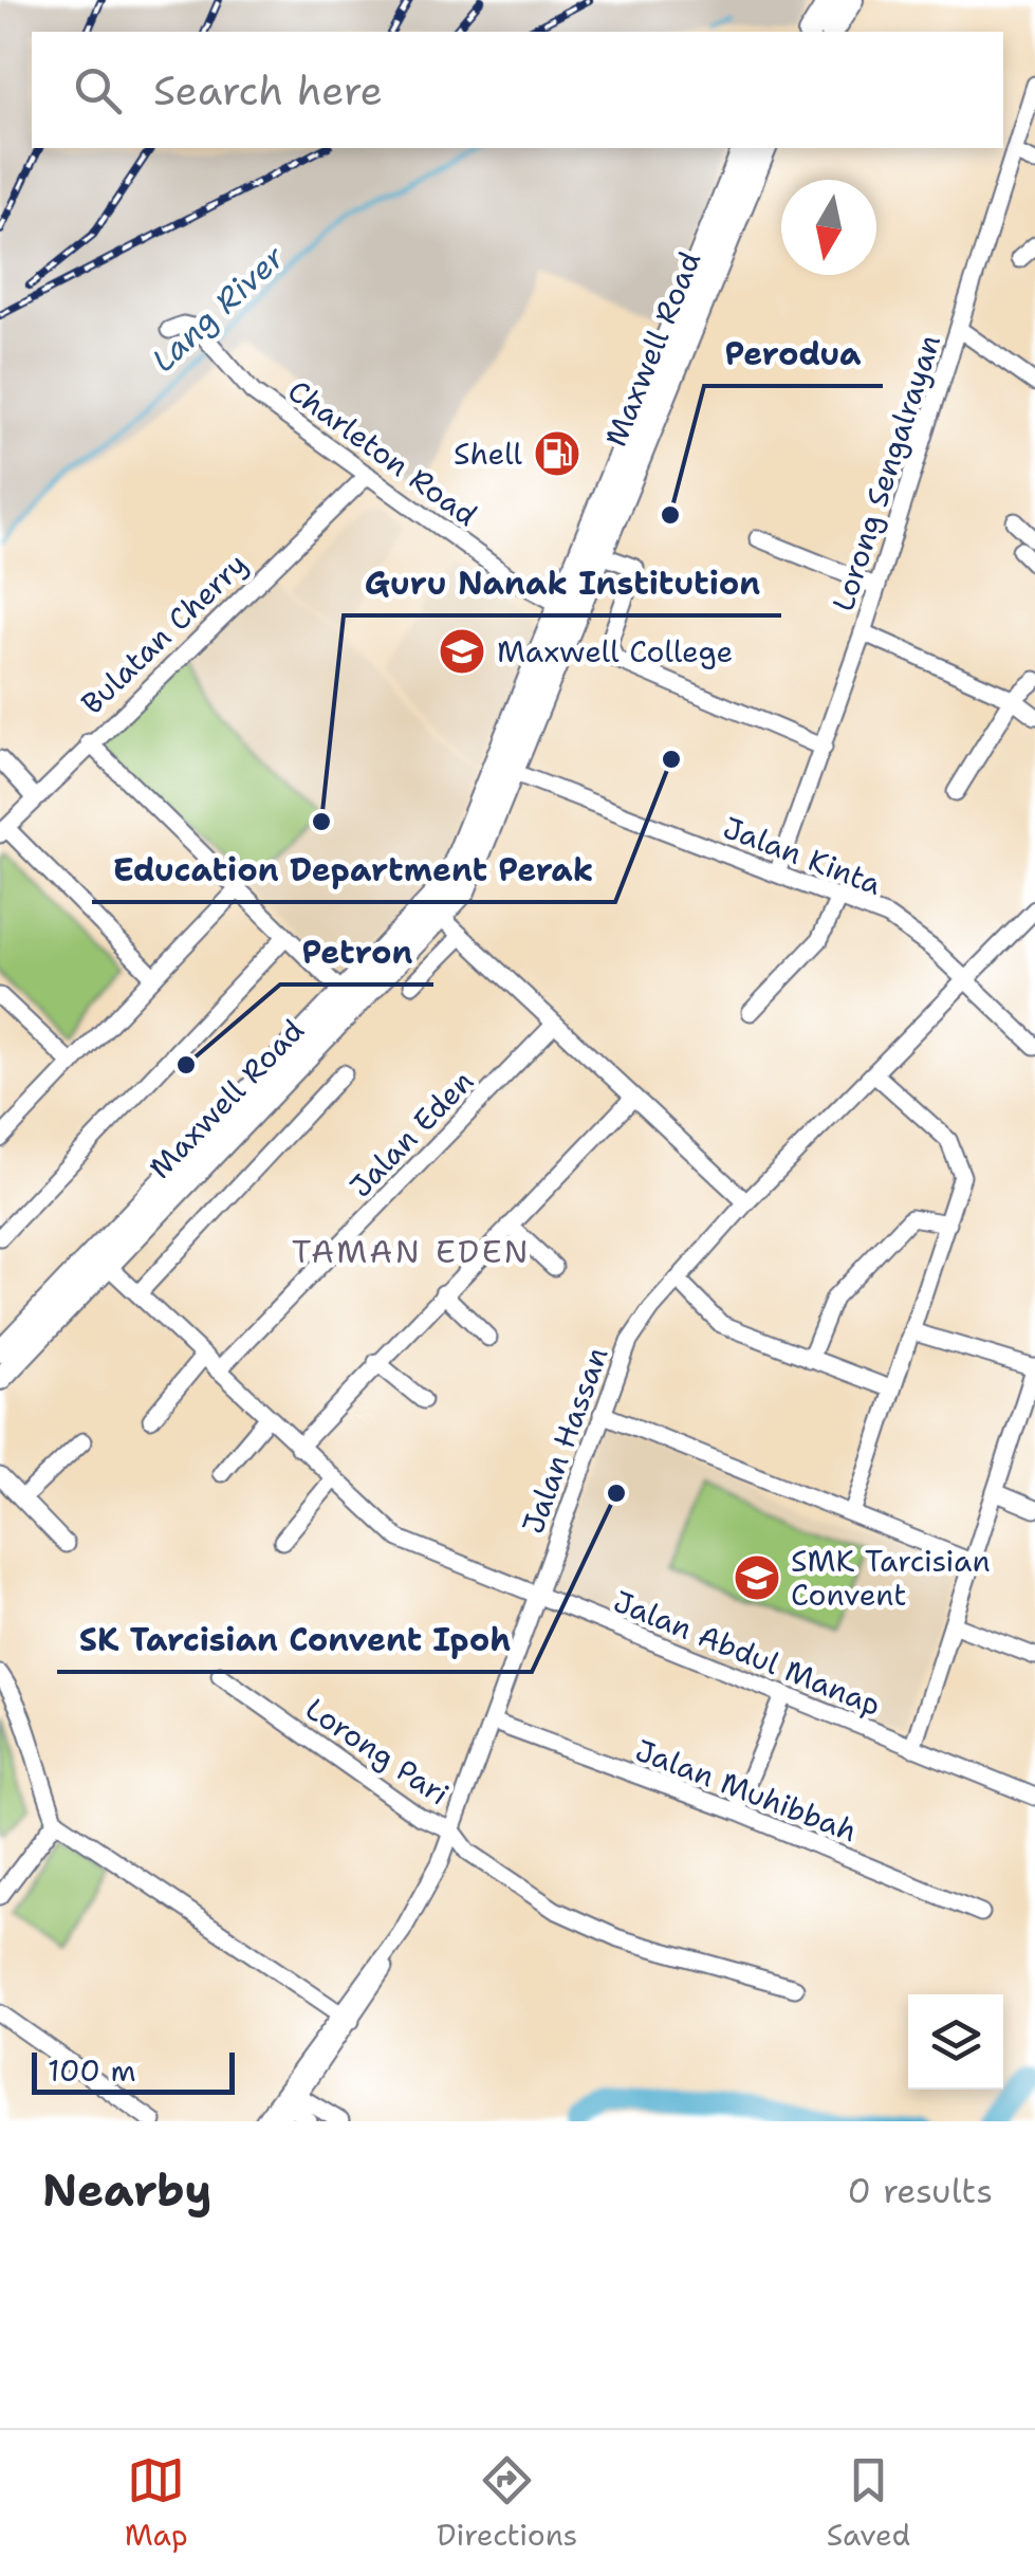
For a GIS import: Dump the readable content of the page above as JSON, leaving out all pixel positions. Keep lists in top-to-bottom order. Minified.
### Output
{"streets":{"main road":["Maxwell Road"],"street":["Charleton Road","Lorong Sengalrayan","Bulatan Cherry","Jalan Kinta","Jalan Eden","Jalan Hassan","Jalan Abdul Manap","Lorong Pari","Jalan Muhibbah"]},"crossings":[["Maxwell Road","Charleton Road"],["Maxwell Road","Jalan Kinta"],["Maxwell Road","Jalan Abdul Manap"],["Charleton Road","Bulatan Cherry"],["Lorong Sengalrayan","Jalan Kinta"],["Jalan Kinta","Jalan Hassan"],["Jalan Eden","Jalan Abdul Manap"],["Jalan Hassan","Jalan Abdul Manap"],["Jalan Hassan","Lorong Pari"],["Jalan Hassan","Jalan Muhibbah"]],"districts":["TAMAN EDEN"],"water":["Lang River"],"places":{"fuel station":["Shell"],"other":["Perodua","Education Department Perak","Guru Nanak Institution","Petron","SK Tarcisian Convent Ipoh"],"school or university":["Maxwell College","SMK Tarcisian Convent"]},"scale_bar":"100 m","north":"bottom","page":{"search":"Search here","scale":"100 m","heading":["Nearby","0 results"],"nav":["Map","Directions","Saved"]}}
